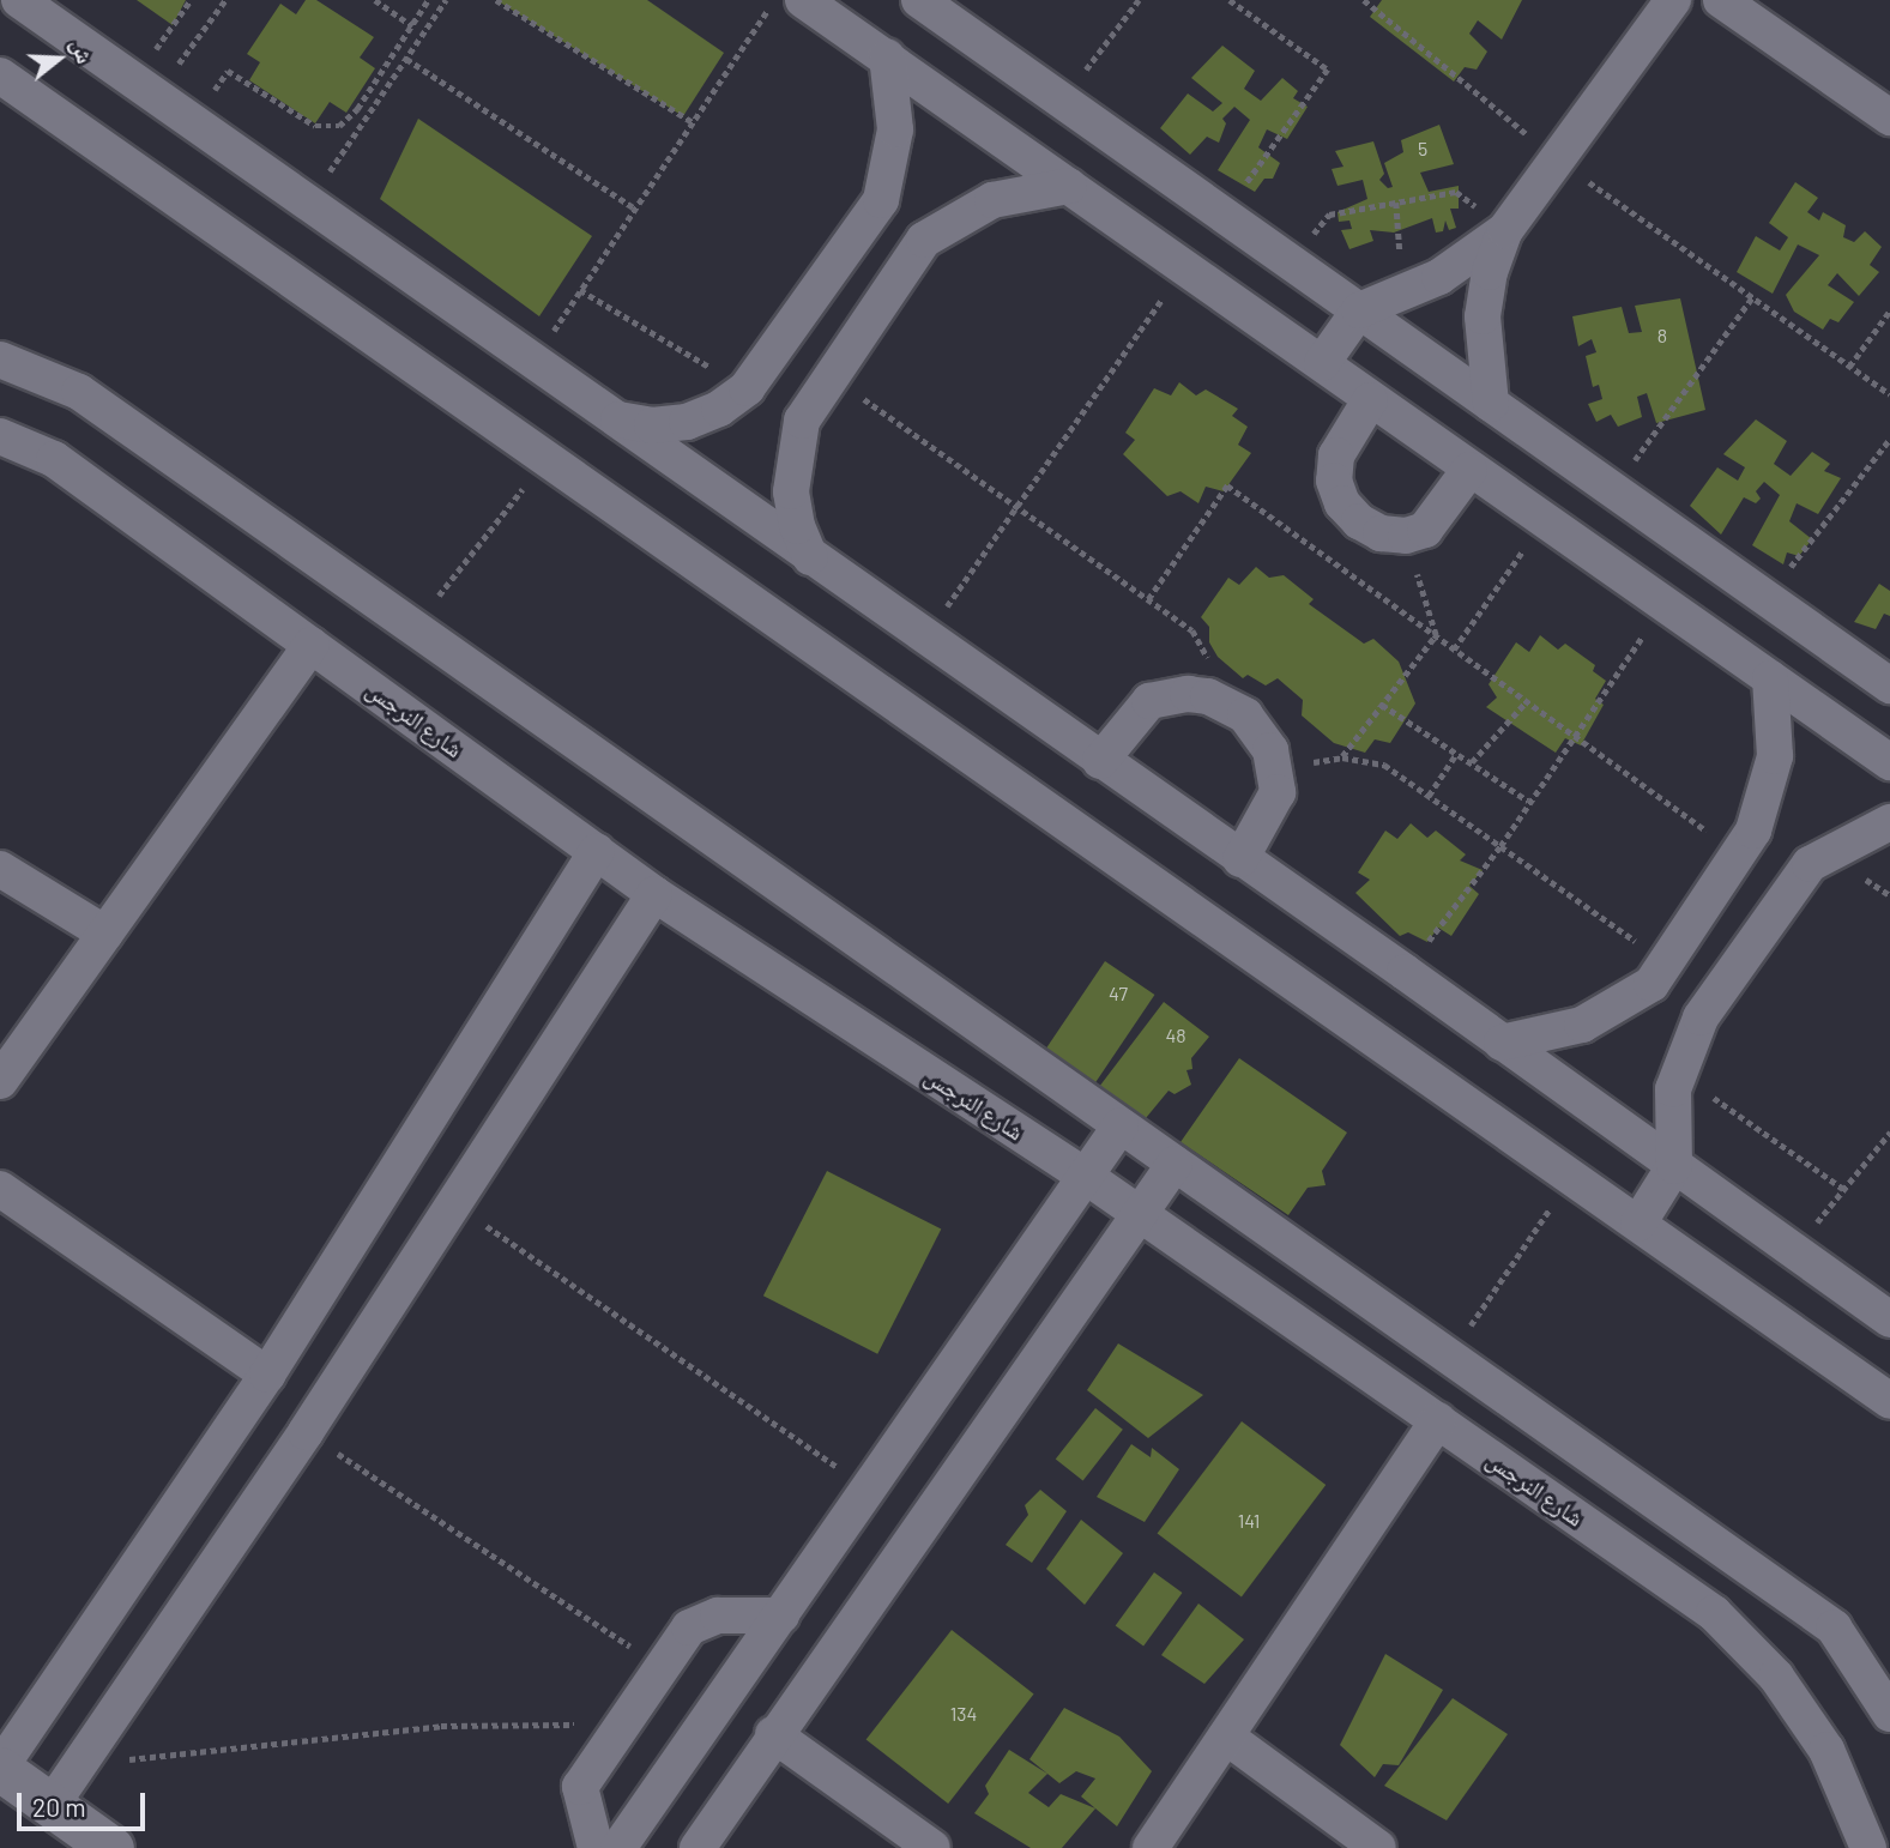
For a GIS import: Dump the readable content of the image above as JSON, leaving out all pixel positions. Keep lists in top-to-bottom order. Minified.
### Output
{"streets":{"street":["شارع النرجس"]},"house_numbers":["5","8","47","48","141","134"],"scale_bar":"20 m","north":"right"}
